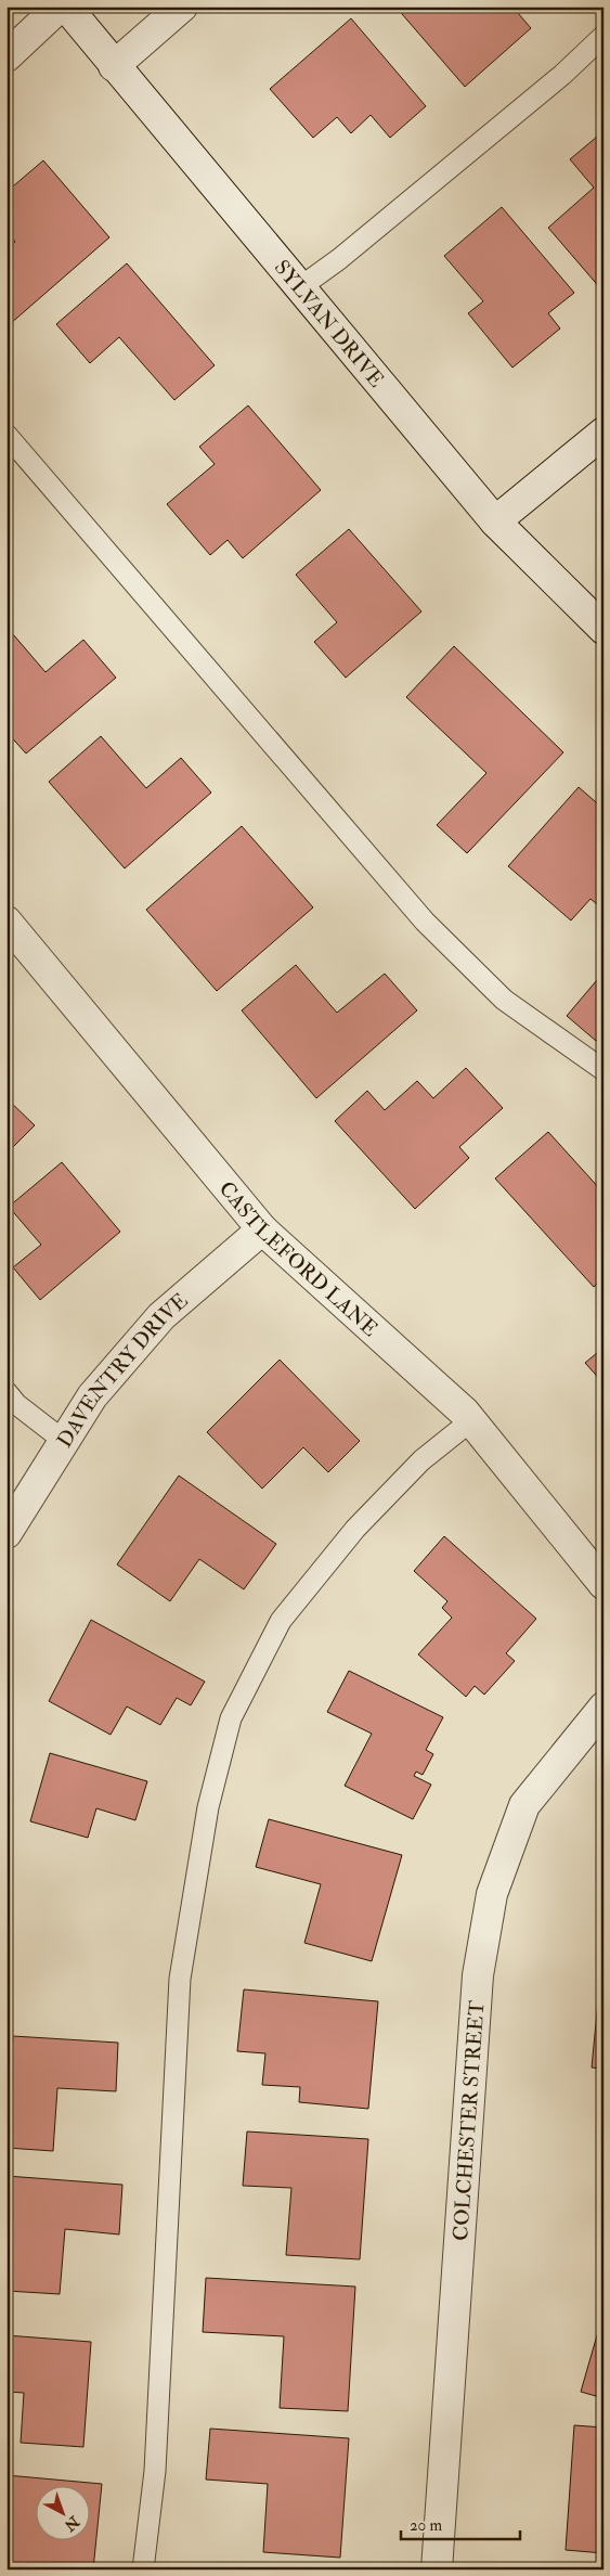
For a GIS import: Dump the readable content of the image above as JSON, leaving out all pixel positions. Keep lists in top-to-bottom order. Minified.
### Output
{"streets":{"street":["SYLVAN DRIVE","CASTLEFORD LANE","DAVENTRY DRIVE","COLCHESTER STREET"]},"crossings":[["CASTLEFORD LANE","DAVENTRY DRIVE"]],"scale_bar":"20 m","north":"bottom right"}
